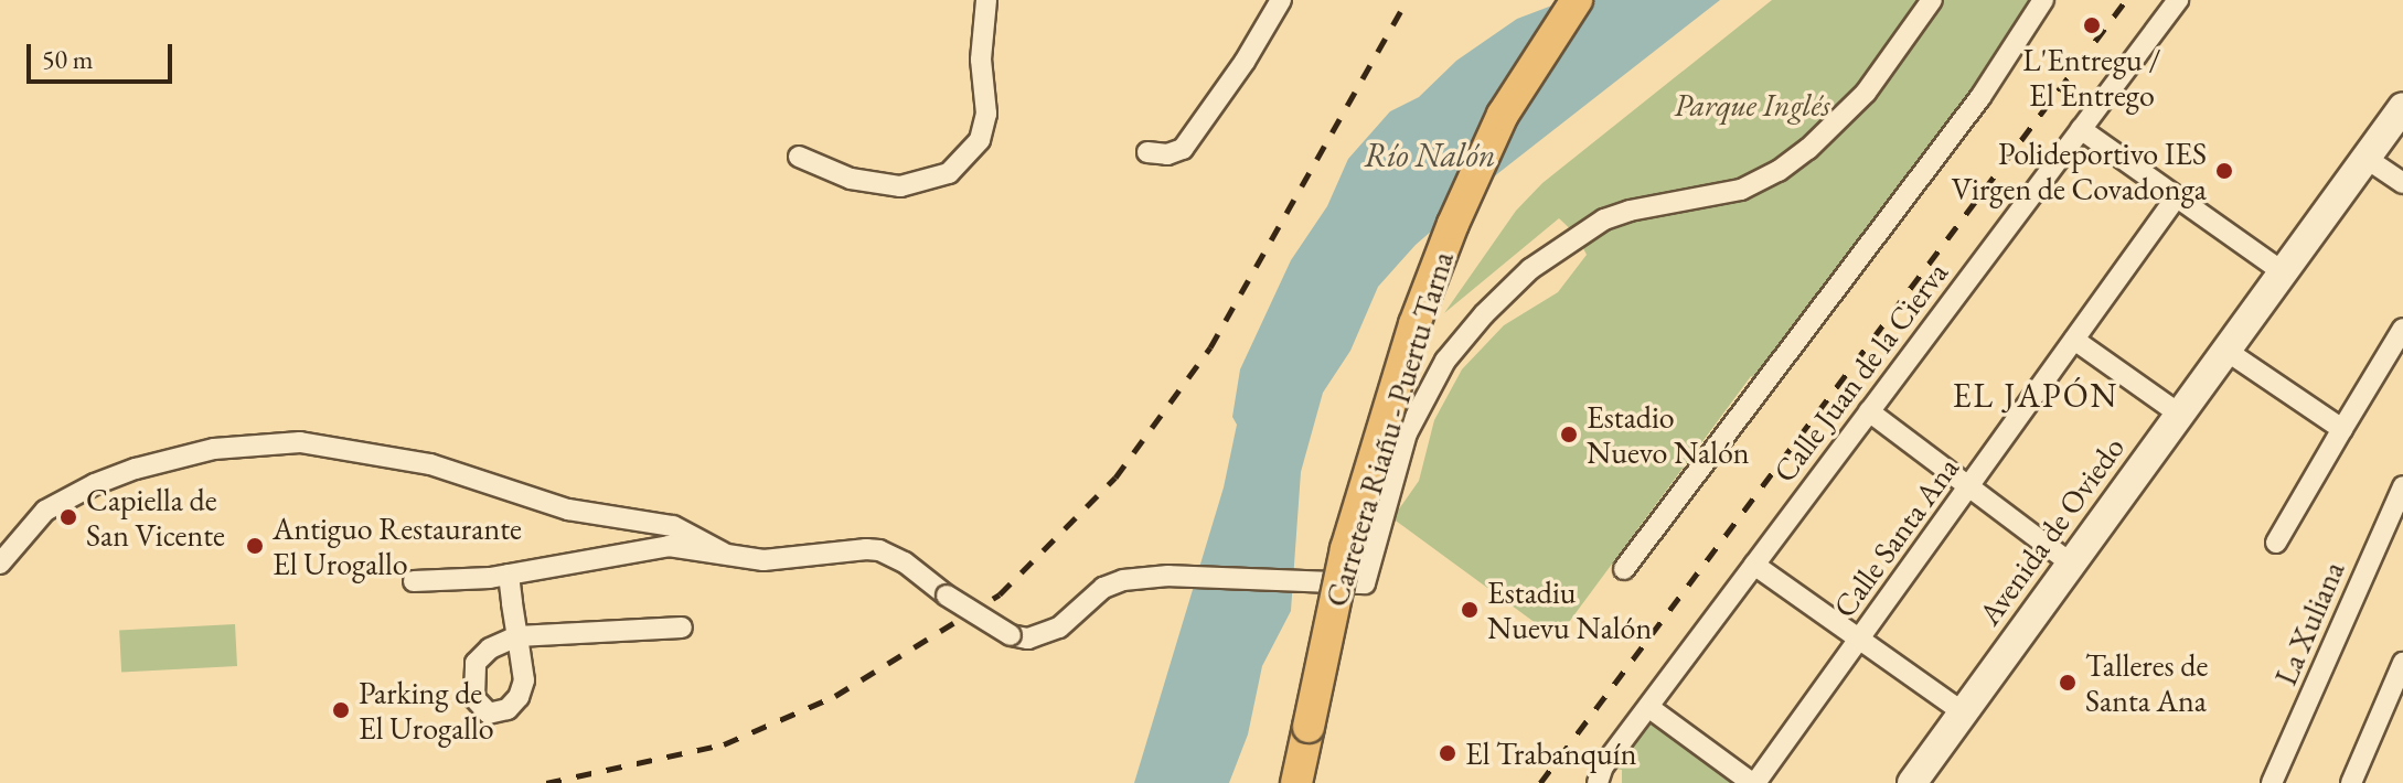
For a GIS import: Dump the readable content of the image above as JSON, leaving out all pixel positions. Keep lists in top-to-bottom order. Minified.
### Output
{"streets":{"main road":["Carretera Riañu - Puertu Tarna"],"street":["Calle Juan de la Cierva","Avenida de Oviedo","Calle Santa Ana","La Xuliana"]},"districts":["EL JAPÓN"],"water":["Río Nalón"],"parks":["Parque Inglés"],"places":["L'Entregu / El Entrego","Polideportivo IES Virgen de Covadonga","Estadio Nuevo Nalón","Capiella de San Vicente","Antiguo Restaurante El Urogallo","Estadiu Nuevu Nalón","Talleres de Santa Ana","Parking de El Urogallo","El Trabanquín"],"scale_bar":"50 m"}
